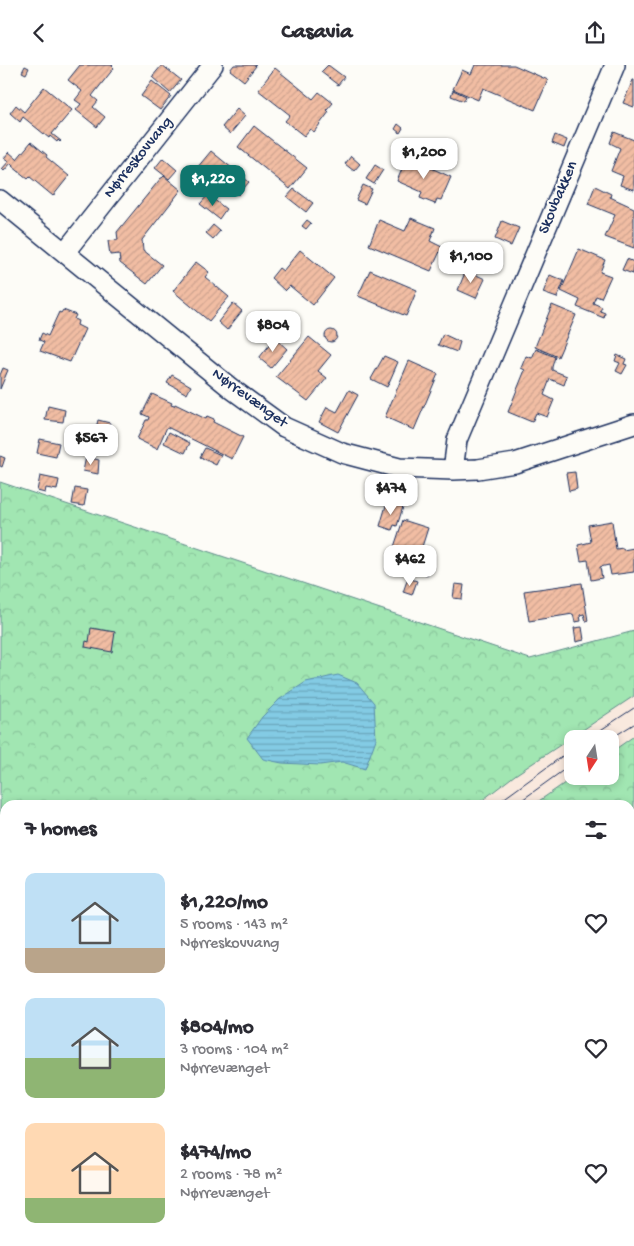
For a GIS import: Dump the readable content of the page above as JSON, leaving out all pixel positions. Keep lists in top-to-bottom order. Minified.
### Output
{"streets":{"street":["Nørreskovvang","Skovbakken","Nørrevænget"]},"crossings":[["Nørreskovvang","Nørrevænget"],["Skovbakken","Nørrevænget"]],"north":"bottom","page":{"header":"Casavia","price":["$1,200","$1,220","$1,100","$804","$567","$474","$462"],"heading":"7 homes","list":[{"name":"$1,220/mo","note":"5 rooms · 143 m² · Nørreskovvang"},{"name":"$804/mo","note":"3 rooms · 104 m² · Nørrevænget"},{"name":"$474/mo","note":"2 rooms · 78 m² · Nørrevænget"}]}}
